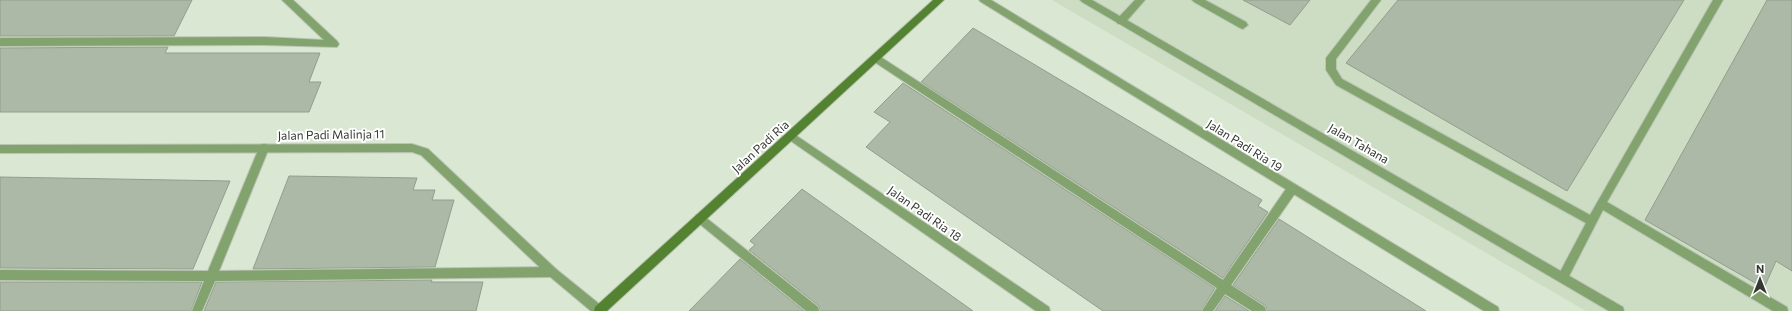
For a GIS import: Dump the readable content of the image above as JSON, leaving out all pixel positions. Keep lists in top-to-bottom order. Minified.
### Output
{"streets":{"street":["Jalan Padi Malinja 11","Jalan Tahana","Jalan Padi Ria 19","Jalan Padi Ria","Jalan Padi Ria 18"]},"crossings":[["Jalan Padi Malinja 11","Jalan Padi Ria"],["Jalan Padi Ria","Jalan Padi Ria 18"]],"north":"top"}
